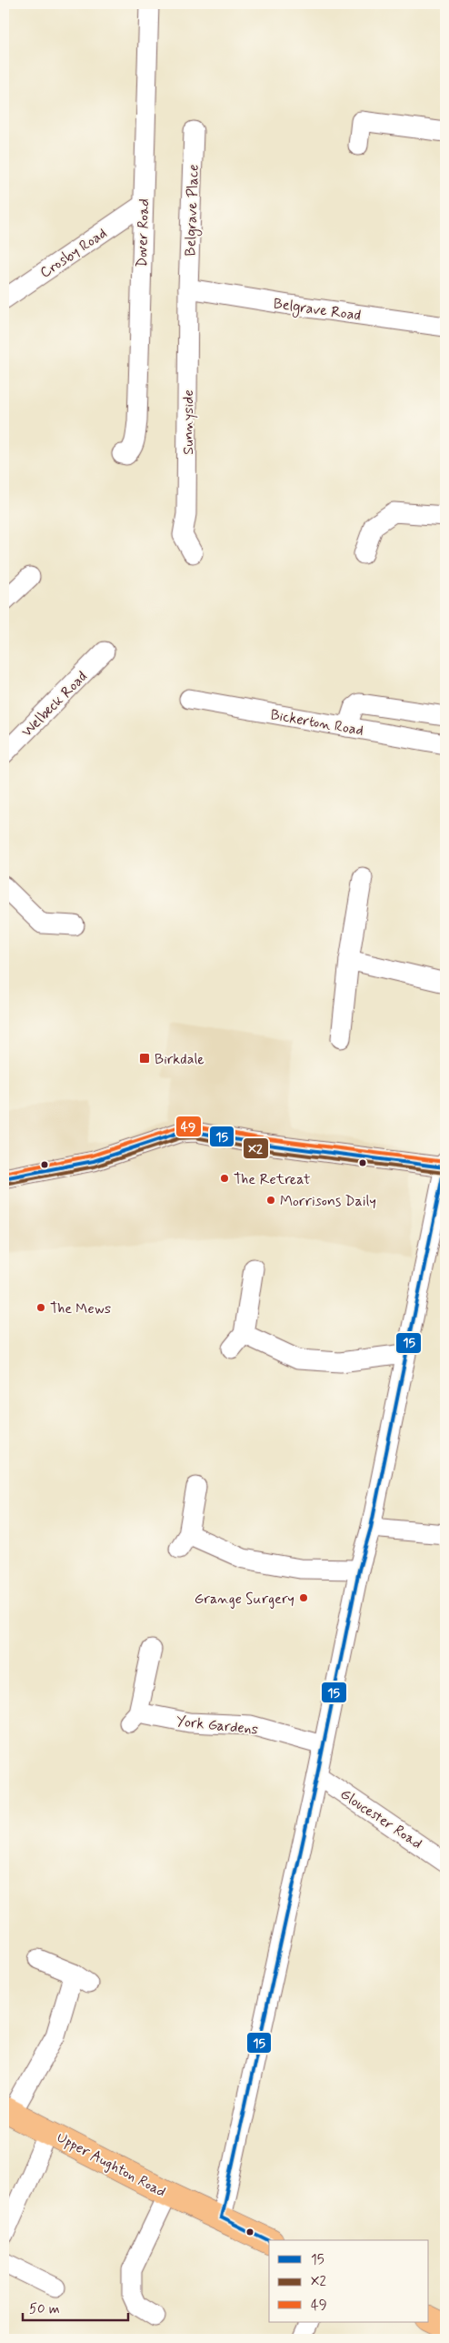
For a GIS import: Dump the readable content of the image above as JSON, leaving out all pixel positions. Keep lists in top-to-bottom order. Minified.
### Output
{"streets":{"main road":["Upper Aughton Road"],"street":["Belgrave Place","Dover Road","Crosby Road","Belgrave Road","Sunnyside","Welbeck Road","Bickerton Road","York Gardens","Gloucester Road"]},"crossings":[["Belgrave Place","Belgrave Road"],["Belgrave Place","Sunnyside"],["Dover Road","Crosby Road"],["Belgrave Road","Sunnyside"]],"places":{"transit":["Birkdale"],"other":["The Retreat","Morrisons Daily","The Mews","Grange Surgery"]},"lines":["transit line 49","transit line 15","transit line X2"],"legend":["15","X2","49"],"scale_bar":"50 m"}
